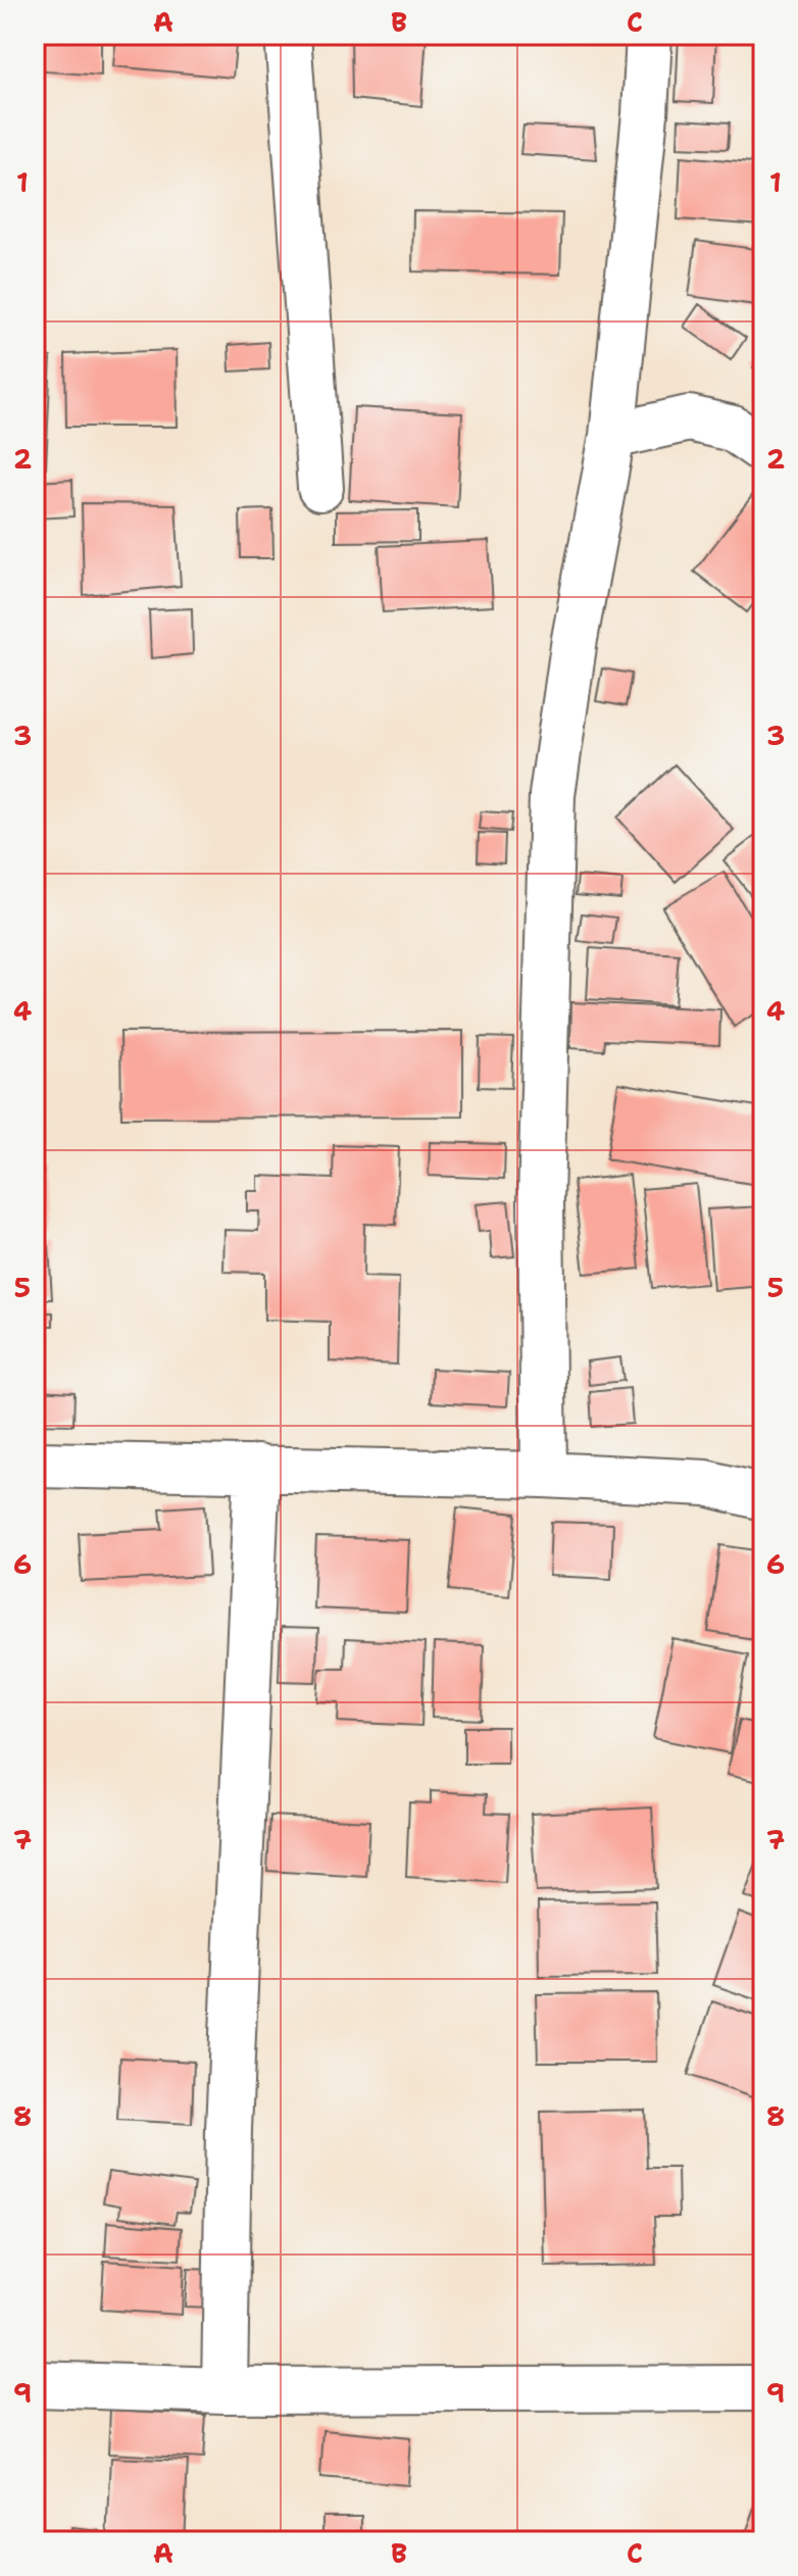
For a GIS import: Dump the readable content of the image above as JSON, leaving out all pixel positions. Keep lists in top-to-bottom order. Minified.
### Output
{"grid":{"columns":["A","B","C"],"rows":["1","2","3","4","5","6","7","8","9"]}}
